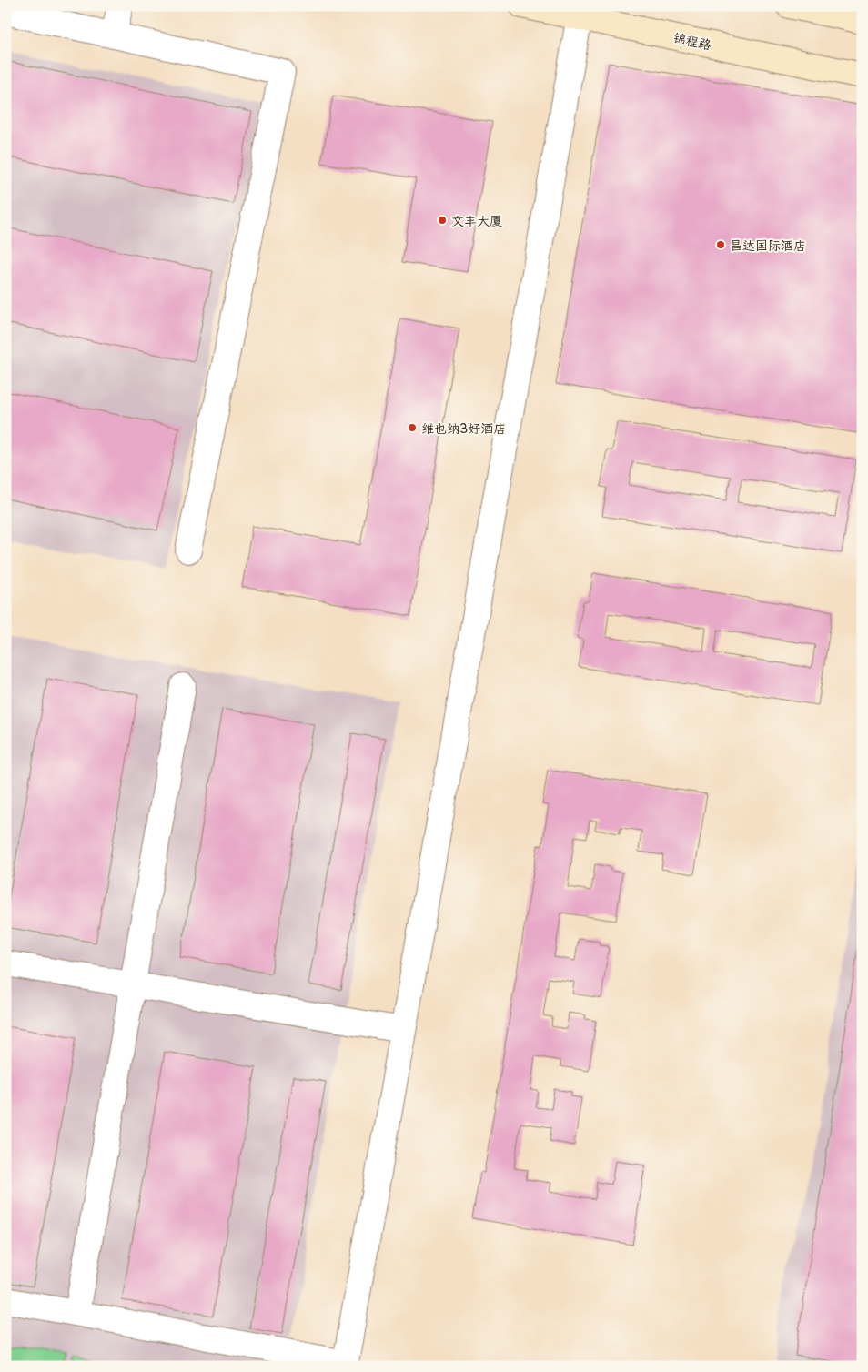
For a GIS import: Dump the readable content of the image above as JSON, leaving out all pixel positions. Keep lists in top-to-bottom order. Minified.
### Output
{"streets":{"main road":["锦程路"]},"places":["文丰大厦","昌达国际酒店","维也纳3好酒店"]}
